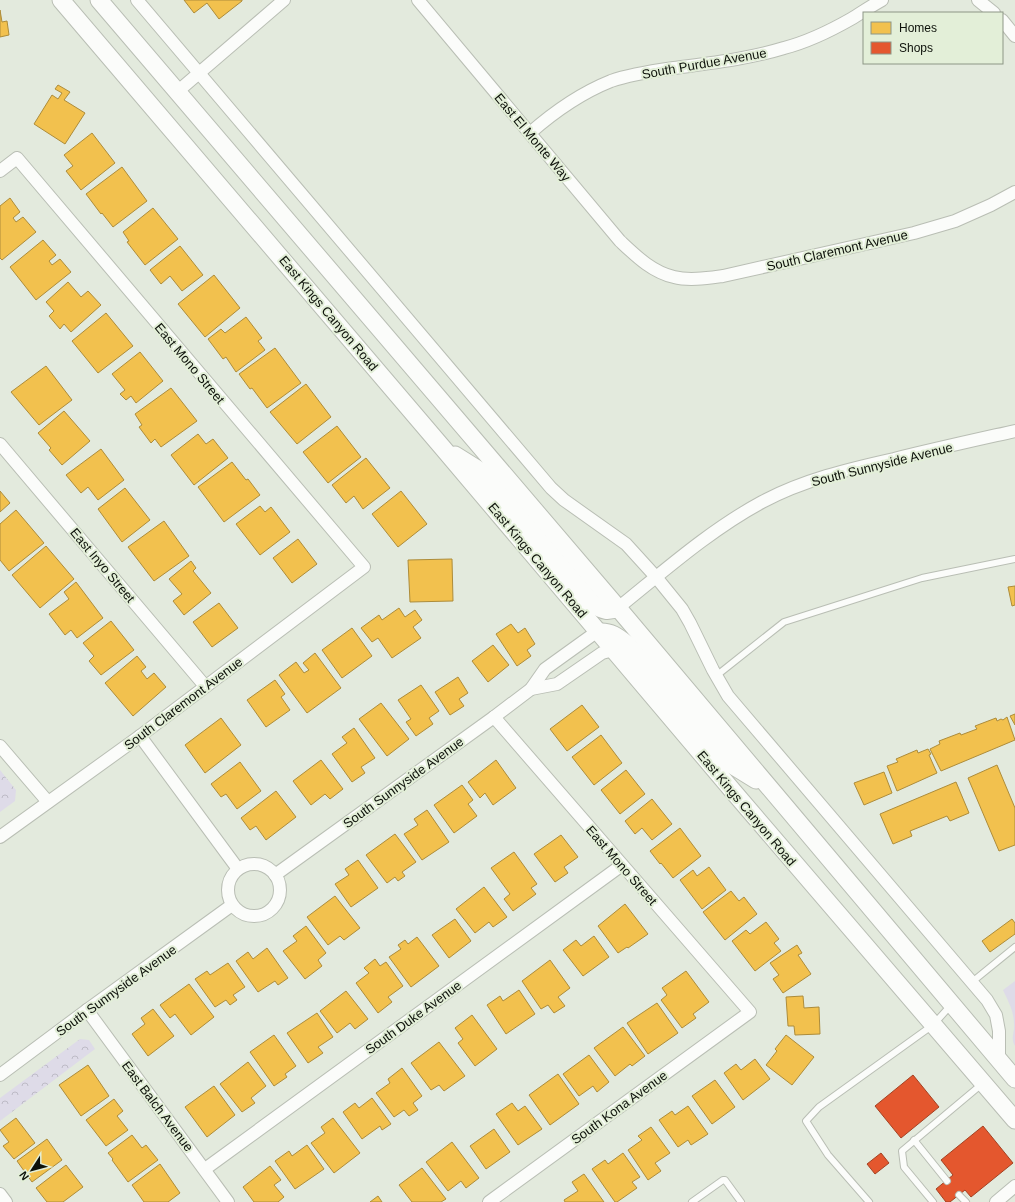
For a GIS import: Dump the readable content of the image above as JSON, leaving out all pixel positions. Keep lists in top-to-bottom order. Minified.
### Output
{"streets":{"main road":["East Kings Canyon Road"],"street":["South Purdue Avenue","East El Monte Way","South Claremont Avenue","East Mono Street","South Sunnyside Avenue","East Inyo Street","South Duke Avenue","East Balch Avenue","South Kona Avenue"]},"crossings":[["South Purdue Avenue","East El Monte Way"],["East El Monte Way","South Claremont Avenue"],["South Claremont Avenue","East Mono Street"],["South Claremont Avenue","East Inyo Street"],["East Kings Canyon Road","South Sunnyside Avenue"],["East Mono Street","South Sunnyside Avenue"],["East Mono Street","South Duke Avenue"],["East Mono Street","South Kona Avenue"],["South Sunnyside Avenue","East Balch Avenue"],["South Duke Avenue","East Balch Avenue"]],"legend":["Homes","Shops"],"north":"bottom left"}
